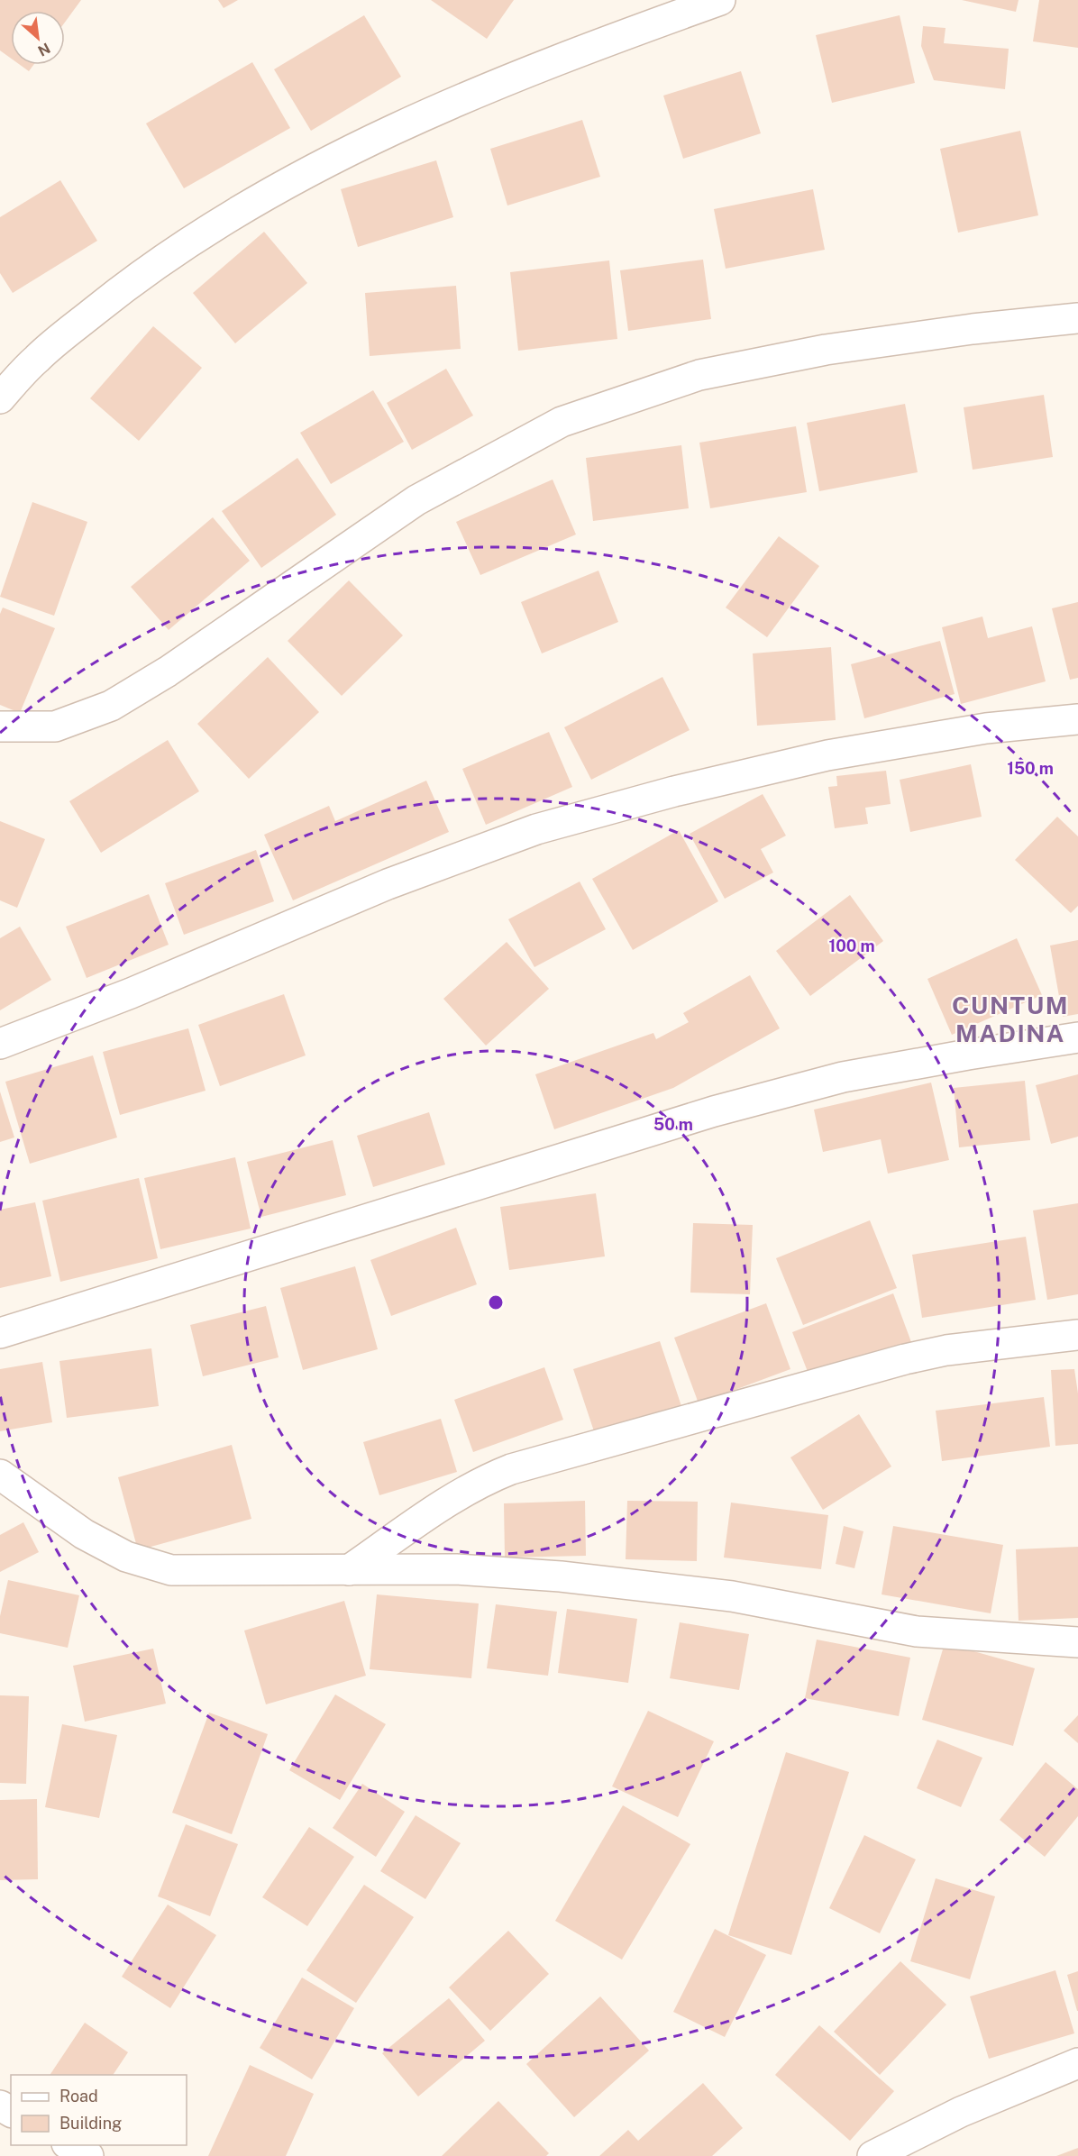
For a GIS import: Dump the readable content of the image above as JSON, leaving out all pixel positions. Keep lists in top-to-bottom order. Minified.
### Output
{"districts":["CUNTUM MADINA"],"legend":["Road","Building"],"north":"bottom right","rings":["150 m","100 m","50 m"]}
